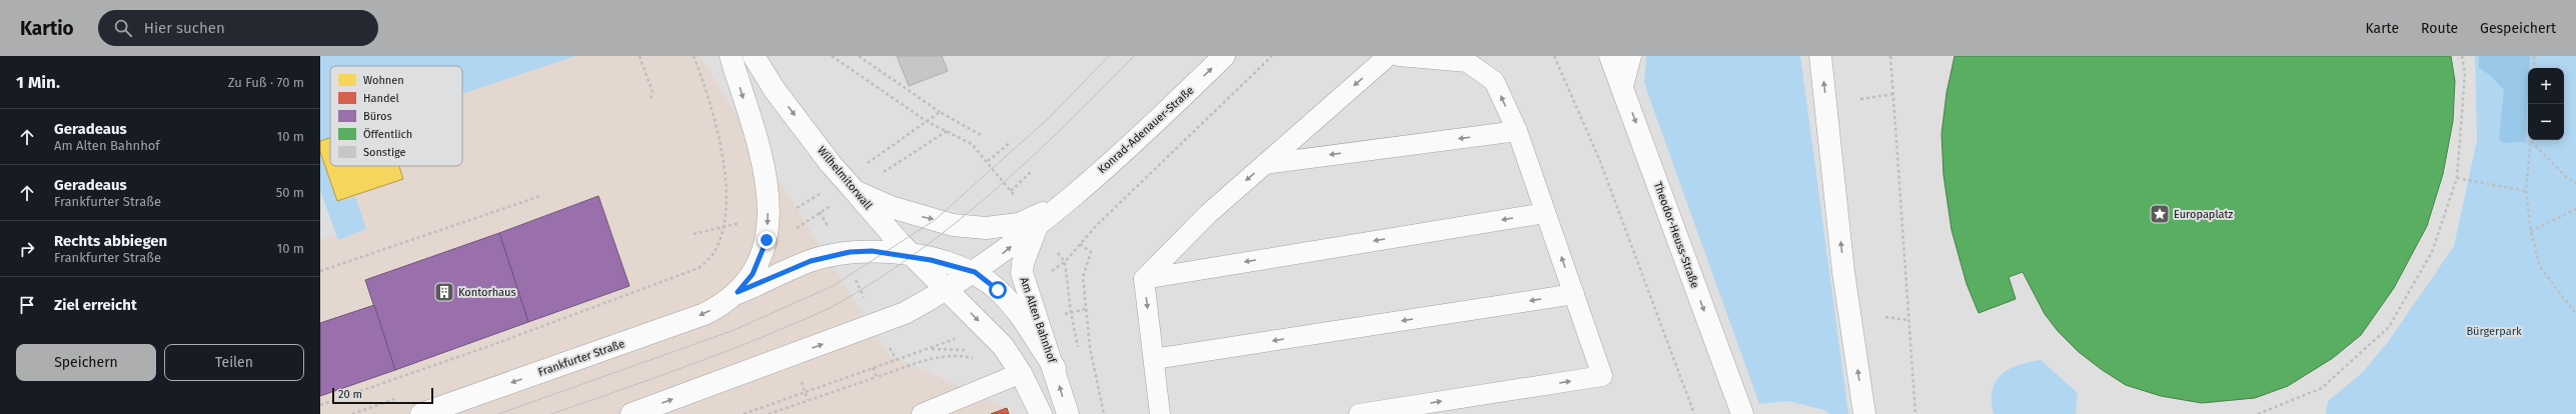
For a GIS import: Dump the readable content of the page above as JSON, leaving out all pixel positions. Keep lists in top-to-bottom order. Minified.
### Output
{"streets":{"main road":["Konrad-Adenauer-Straße","Wilhelmitorwall","Theodor-Heuss-Straße","Am Alten Bahnhof","Frankfurter Straße"]},"crossings":[["Konrad-Adenauer-Straße","Wilhelmitorwall"],["Konrad-Adenauer-Straße","Am Alten Bahnhof"],["Konrad-Adenauer-Straße","Frankfurter Straße"],["Wilhelmitorwall","Frankfurter Straße"],["Am Alten Bahnhof","Frankfurter Straße"]],"one_way":["Wilhelmitorwall","Frankfurter Straße"],"parks":["Bürgerpark"],"places":{"place":["Europaplatz"],"building":["Kontorhaus"]},"legend":["Wohnen","Handel","Büros","Öffentlich","Sonstige"],"scale_bar":"20 m","page":{"header":"Kartio","search":"Hier suchen","nav":["Karte","Route","Gespeichert"],"heading":["1 Min.","Zu Fuß · 70 m"],"map_buttons":["+","−"],"list":[["Geradeaus","Am Alten Bahnhof","10 m"],["Geradeaus","Frankfurter Straße","50 m"],["Rechts abbiegen","Frankfurter Straße","10 m"],"Ziel erreicht"],"buttons":["Speichern","Teilen"],"scale":"20 m"}}
